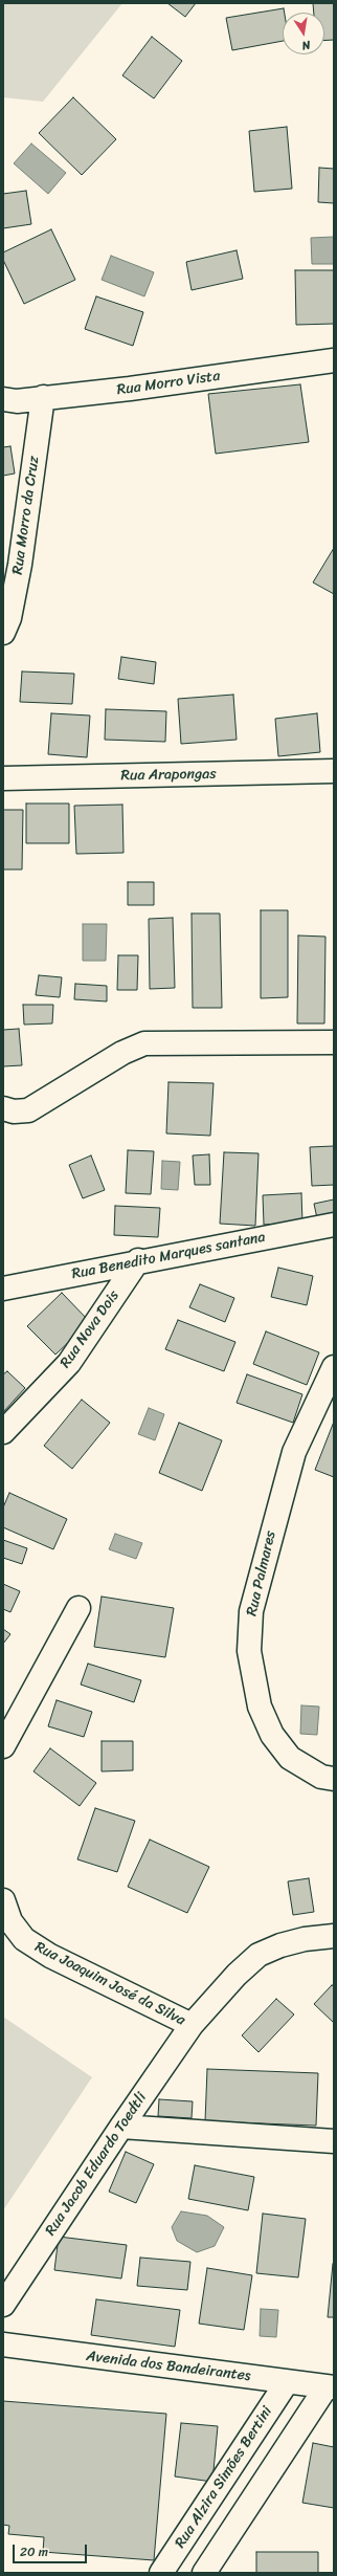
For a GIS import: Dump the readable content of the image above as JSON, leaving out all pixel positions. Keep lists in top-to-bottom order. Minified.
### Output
{"streets":{"street":["Rua Morro Vista","Rua Morro da Cruz","Rua Arapongas","Rua Benedito Marques santana","Rua Nova Dois","Rua Palmares","Rua Joaquim José da Silva","Rua Jacob Eduardo Toedtli","Avenida dos Bandeirantes","Rua Alzira Simões Bertini"]},"crossings":[["Rua Morro Vista","Rua Morro da Cruz"],["Rua Benedito Marques santana","Rua Nova Dois"],["Rua Joaquim José da Silva","Rua Jacob Eduardo Toedtli"],["Avenida dos Bandeirantes","Rua Alzira Simões Bertini"]],"scale_bar":"20 m","north":"bottom"}
